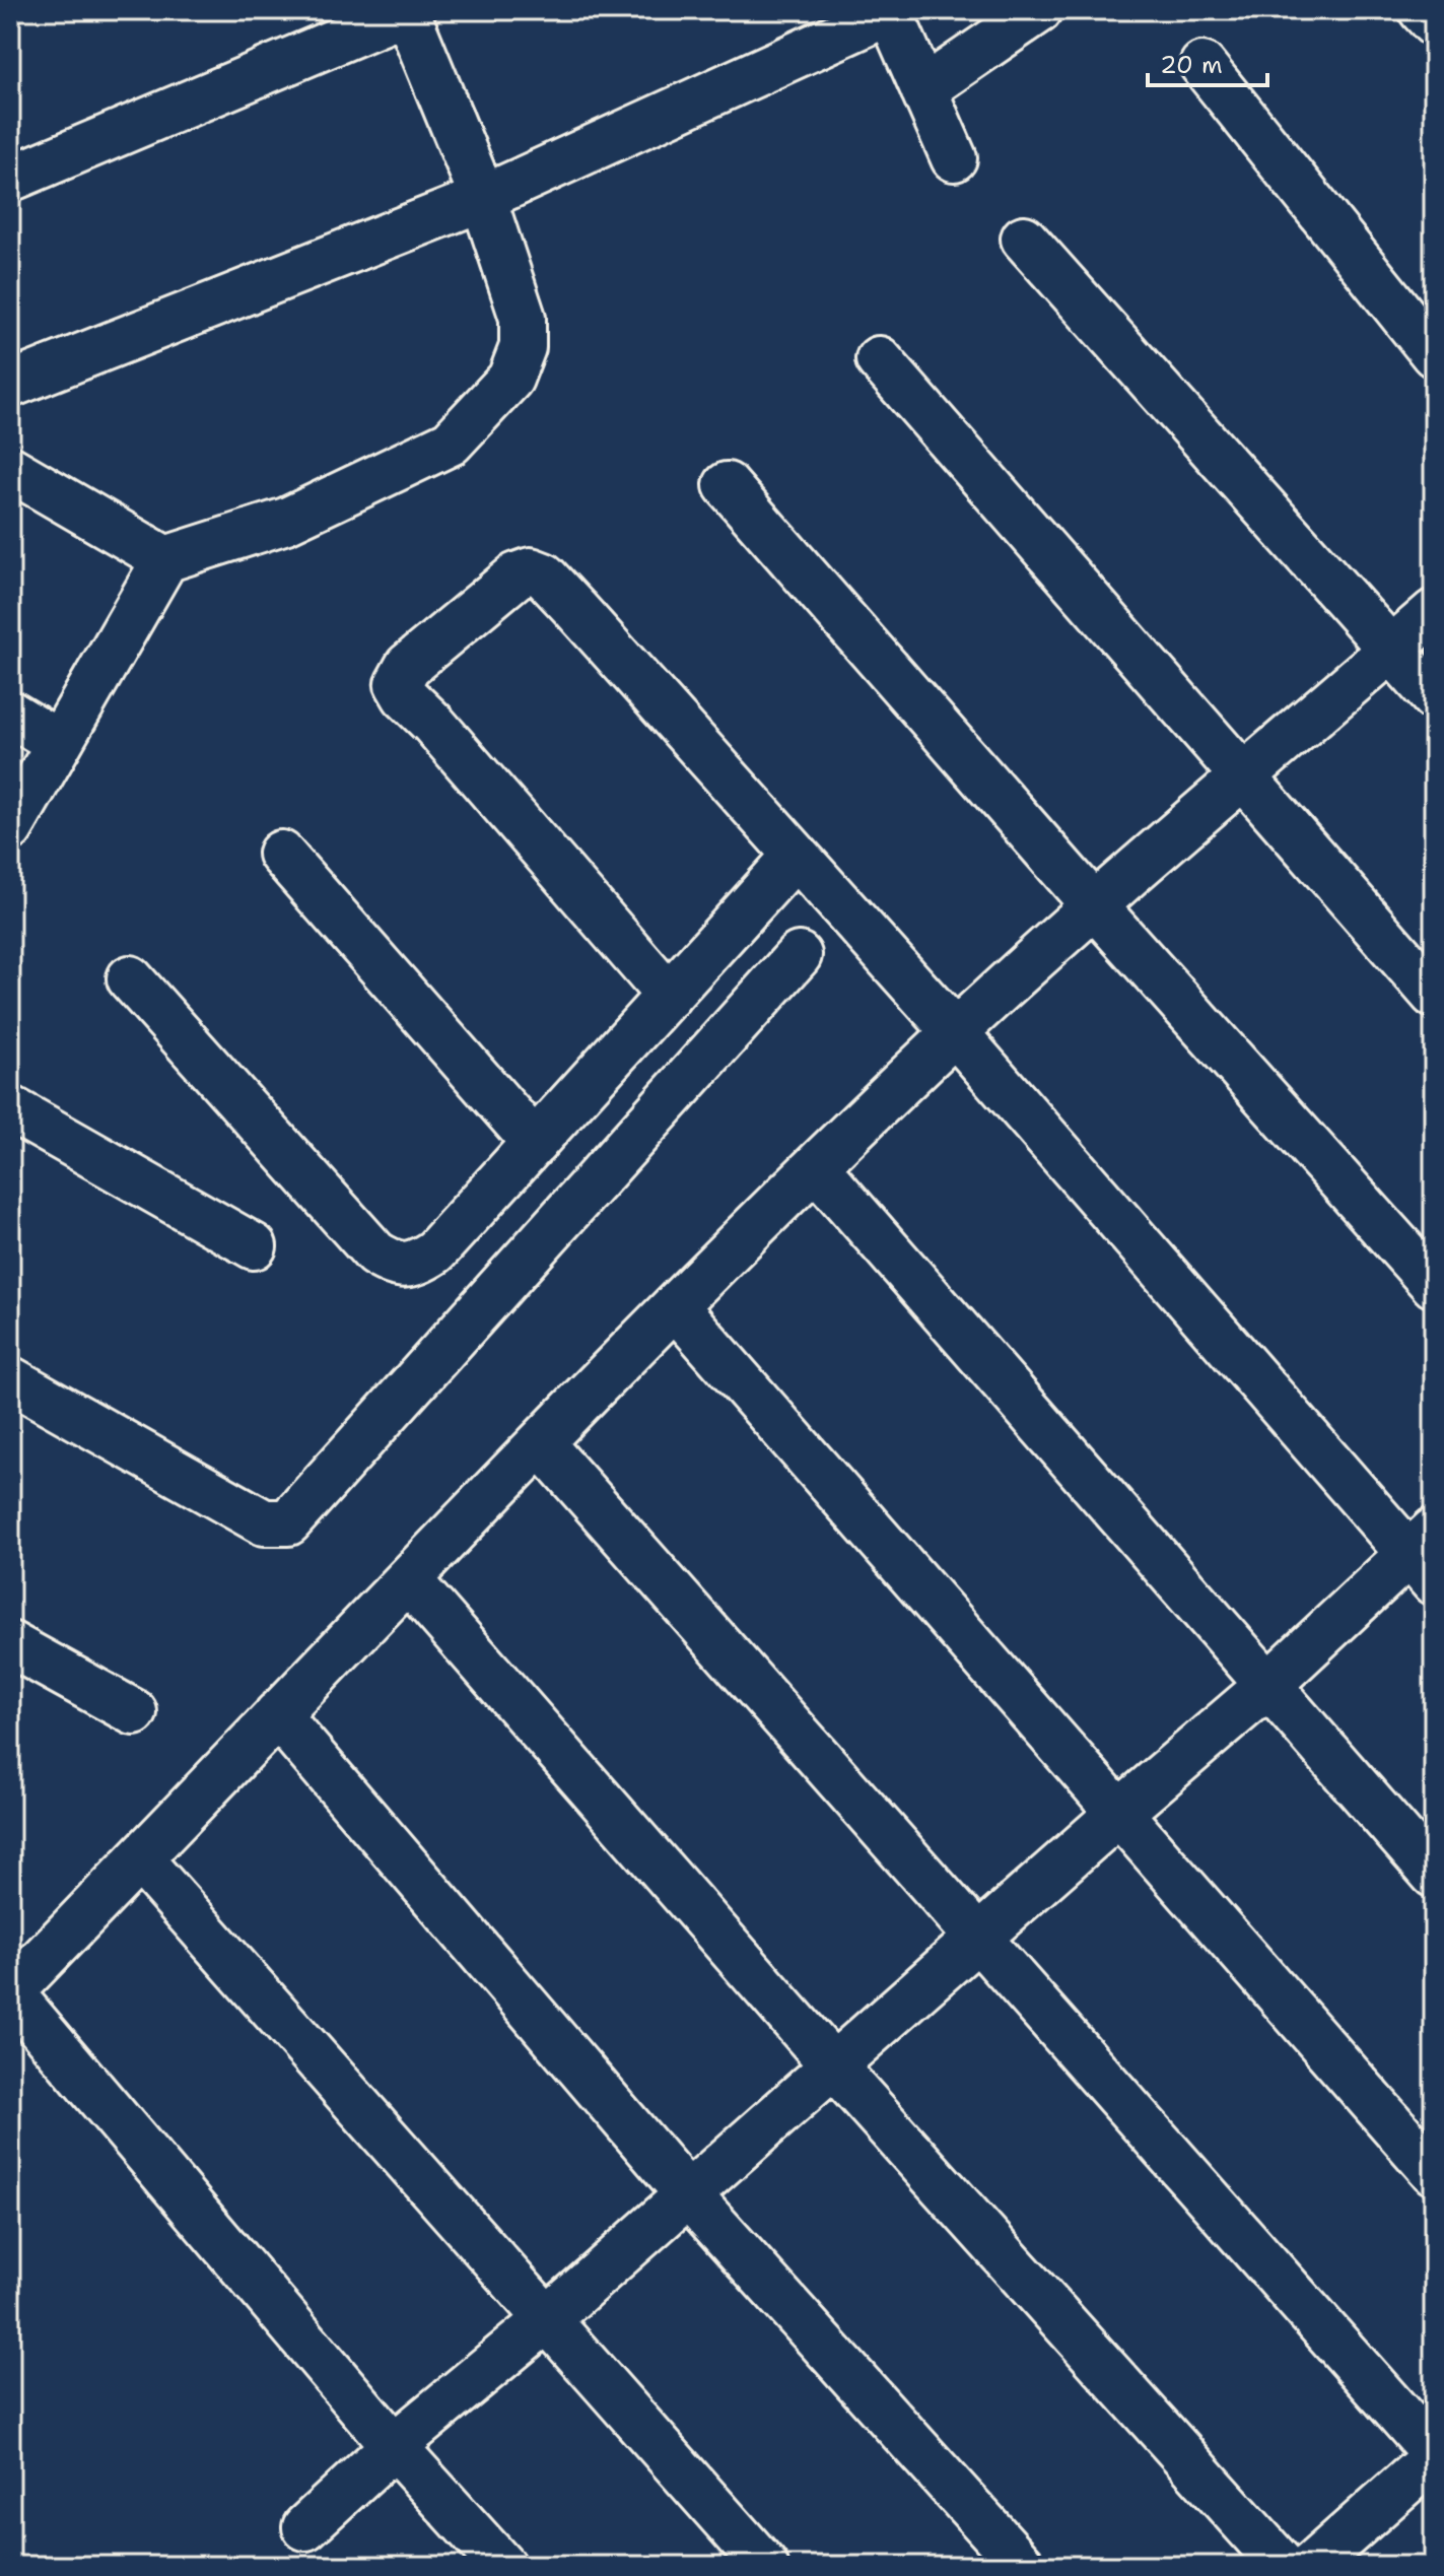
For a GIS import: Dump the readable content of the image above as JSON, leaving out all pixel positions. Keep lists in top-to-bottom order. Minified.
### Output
{"scale_bar":"20 m"}
